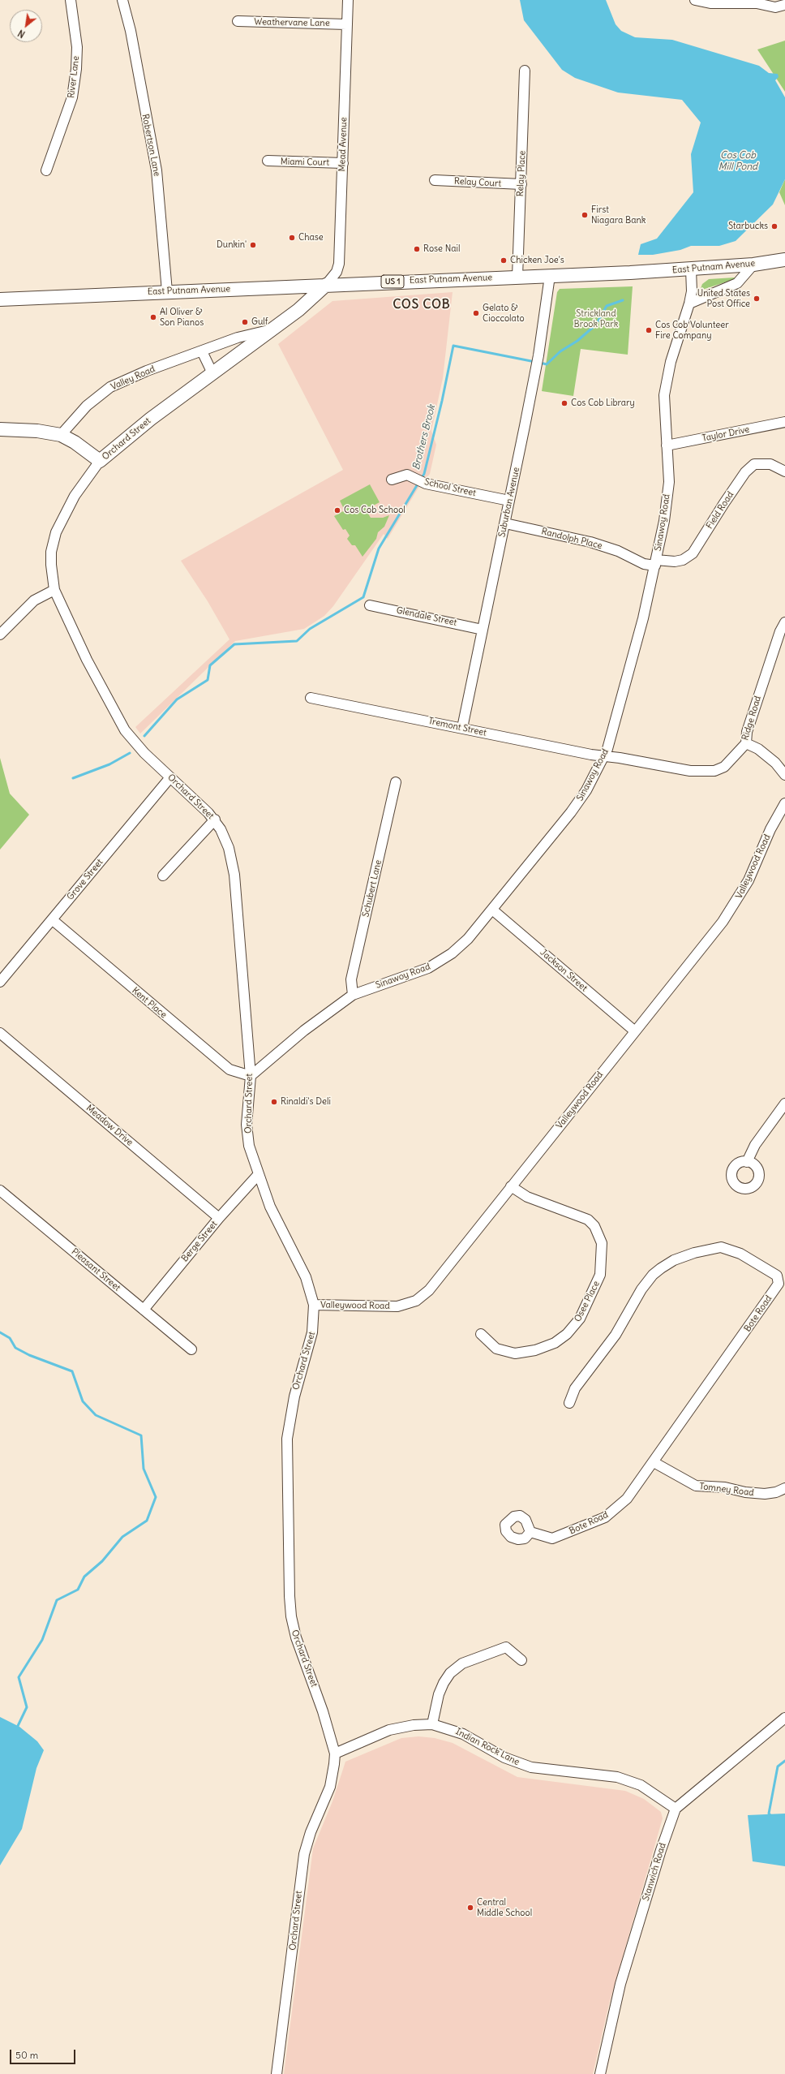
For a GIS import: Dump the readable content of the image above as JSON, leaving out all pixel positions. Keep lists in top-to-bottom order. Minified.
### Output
{"streets":{"main road":["East Putnam Avenue","US 1","Orchard Street"],"street":["Weathervane Lane","River Lane","Mead Avenue","Robertson Lane","Miami Court","Relay Place","Relay Court","Valley Road","Taylor Drive","School Street","Suburban Avenue","Field Road","Sinawoy Road","Randolph Place","Glendale Street","Ridge Road","Tremont Street","Valleywood Road","Grove Street","Schubert Lane","Jackson Street","Kent Place","Meadow Drive","Berge Street","Pleasant Street","Osee Place","Bote Road","Tomney Road","Indian Rock Lane","Stanwich Road"]},"crossings":[["Weathervane Lane","Mead Avenue"],["Mead Avenue","Miami Court"],["Mead Avenue","East Putnam Avenue"],["Mead Avenue","Orchard Street"],["Robertson Lane","East Putnam Avenue"],["Relay Place","Relay Court"],["Relay Place","East Putnam Avenue"],["East Putnam Avenue","Orchard Street"],["East Putnam Avenue","Suburban Avenue"],["East Putnam Avenue","Sinawoy Road"],["Valley Road","Orchard Street"],["Taylor Drive","Sinawoy Road"],["Orchard Street","Sinawoy Road"],["Orchard Street","Valleywood Road"],["Orchard Street","Grove Street"],["Orchard Street","Kent Place"],["Orchard Street","Berge Street"],["Orchard Street","Indian Rock Lane"],["School Street","Suburban Avenue"],["Suburban Avenue","Randolph Place"],["Suburban Avenue","Glendale Street"],["Suburban Avenue","Tremont Street"],["Field Road","Sinawoy Road"],["Field Road","Randolph Place"],["Sinawoy Road","Randolph Place"],["Sinawoy Road","Ridge Road"],["Sinawoy Road","Tremont Street"],["Sinawoy Road","Schubert Lane"],["Sinawoy Road","Jackson Street"],["Sinawoy Road","Kent Place"],["Ridge Road","Tremont Street"],["Valleywood Road","Jackson Street"],["Valleywood Road","Osee Place"],["Grove Street","Kent Place"],["Meadow Drive","Berge Street"],["Berge Street","Pleasant Street"],["Bote Road","Tomney Road"],["Indian Rock Lane","Stanwich Road"]],"districts":["COS COB"],"water":["Cos Cob Mill Pond","Brothers Brook"],"parks":["Strickland Brook Park"],"places":["First Niagara Bank","Starbucks","Chase","Dunkin'","Rose Nail","Chicken Joe's","United States Post Office","Gelato & Cioccolato","Al Oliver & Son Pianos","Gulf","Cos Cob Volunteer Fire Company","Cos Cob Library","Cos Cob School","Rinaldi's Deli","Central Middle School"],"scale_bar":"50 m","north":"bottom left"}
